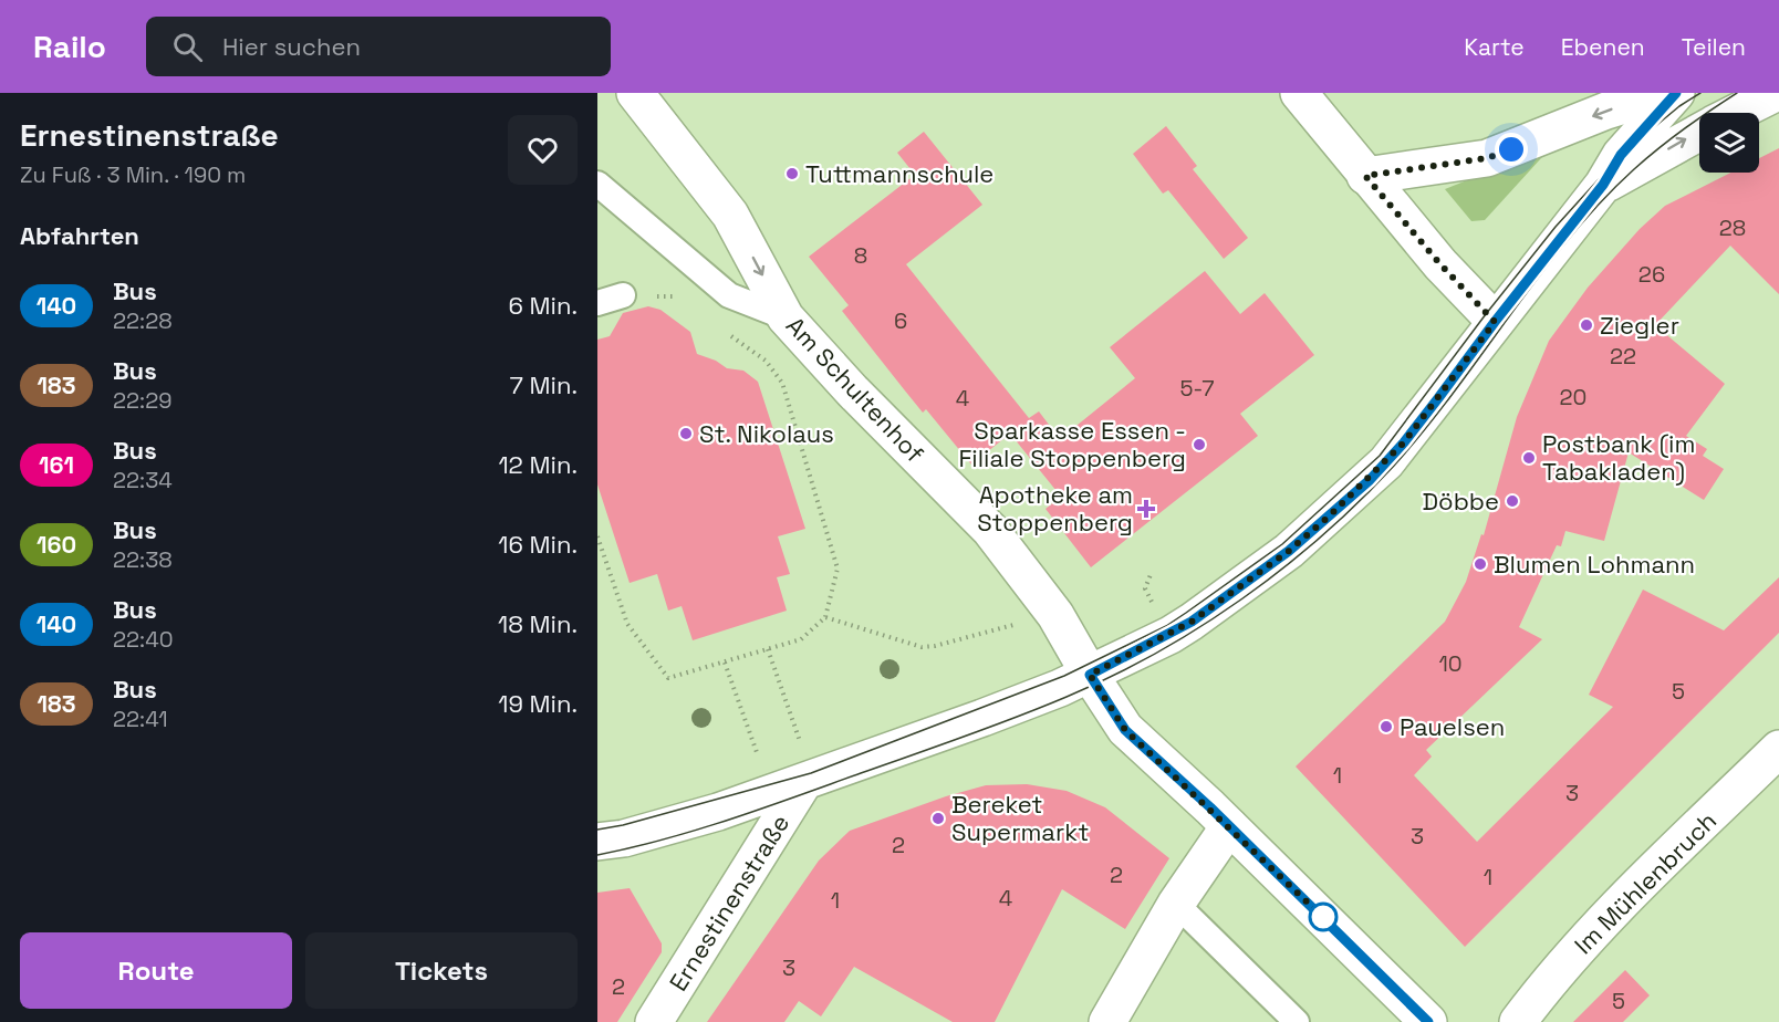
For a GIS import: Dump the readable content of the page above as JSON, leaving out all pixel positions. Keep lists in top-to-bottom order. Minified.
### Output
{"streets":{"main road":["Am Schultenhof","Im Mühlenbruch","Ernestinenstraße"]},"places":{"other":["Tuttmannschule","Ziegler","St. Nikolaus","Sparkasse Essen - Filiale Stoppenberg","Postbank (im Tabakladen)","Döbbe","Blumen Lohmann","Pauelsen","Bereket Supermarkt"],"health":["Apotheke am Stoppenberg"]},"lines":["bus line 140"],"house_numbers":["28","8","26","6","22","5-7","20","4","10","5","1","3","3","2","2","1","4","1","3","2","5"],"page":{"header":"Railo","search":"Hier suchen","nav":["Karte","Ebenen","Teilen"],"heading":[["Ernestinenstraße","Zu Fuß · 3 Min. · 190 m"],"Abfahrten"],"list":[{"mark":"140","name":"Bus","note":"22:28","value":"6 Min."},{"mark":"183","name":"Bus","note":"22:29","value":"7 Min."},{"mark":"161","name":"Bus","note":"22:34","value":"12 Min."},{"mark":"160","name":"Bus","note":"22:38","value":"16 Min."},{"mark":"140","name":"Bus","note":"22:40","value":"18 Min."},{"mark":"183","name":"Bus","note":"22:41","value":"19 Min."}],"buttons":["Route","Tickets"]}}
